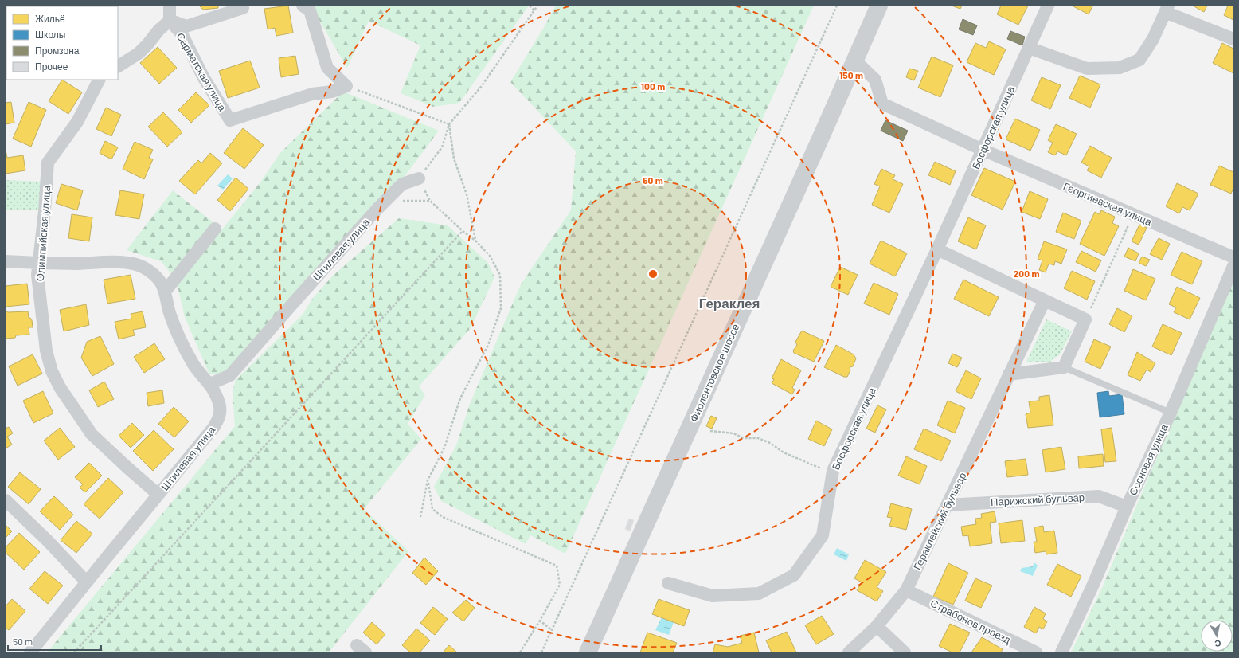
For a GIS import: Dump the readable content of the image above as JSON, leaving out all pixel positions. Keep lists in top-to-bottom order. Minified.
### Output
{"streets":{"main road":["Фиолентовское шоссе"],"street":["Сарматская улица","Босфорская улица","Георгиевская улица","Олимпийская улица","Штилевая улица","Сосновая улица","Парижский бульвар","Гераклейский бульвар","Страбонов проезд"]},"crossings":[["Босфорская улица","Георгиевская улица"],["Георгиевская улица","Фиолентовское шоссе"],["Олимпийская улица","Штилевая улица"],["Сосновая улица","Парижский бульвар"],["Парижский бульвар","Гераклейский бульвар"],["Гераклейский бульвар","Страбонов проезд"]],"districts":["Гераклея"],"legend":["Жильё","Школы","Промзона","Прочее"],"scale_bar":"50 m","north":"bottom","rings":["150 m","100 m","50 m","200 m"]}
